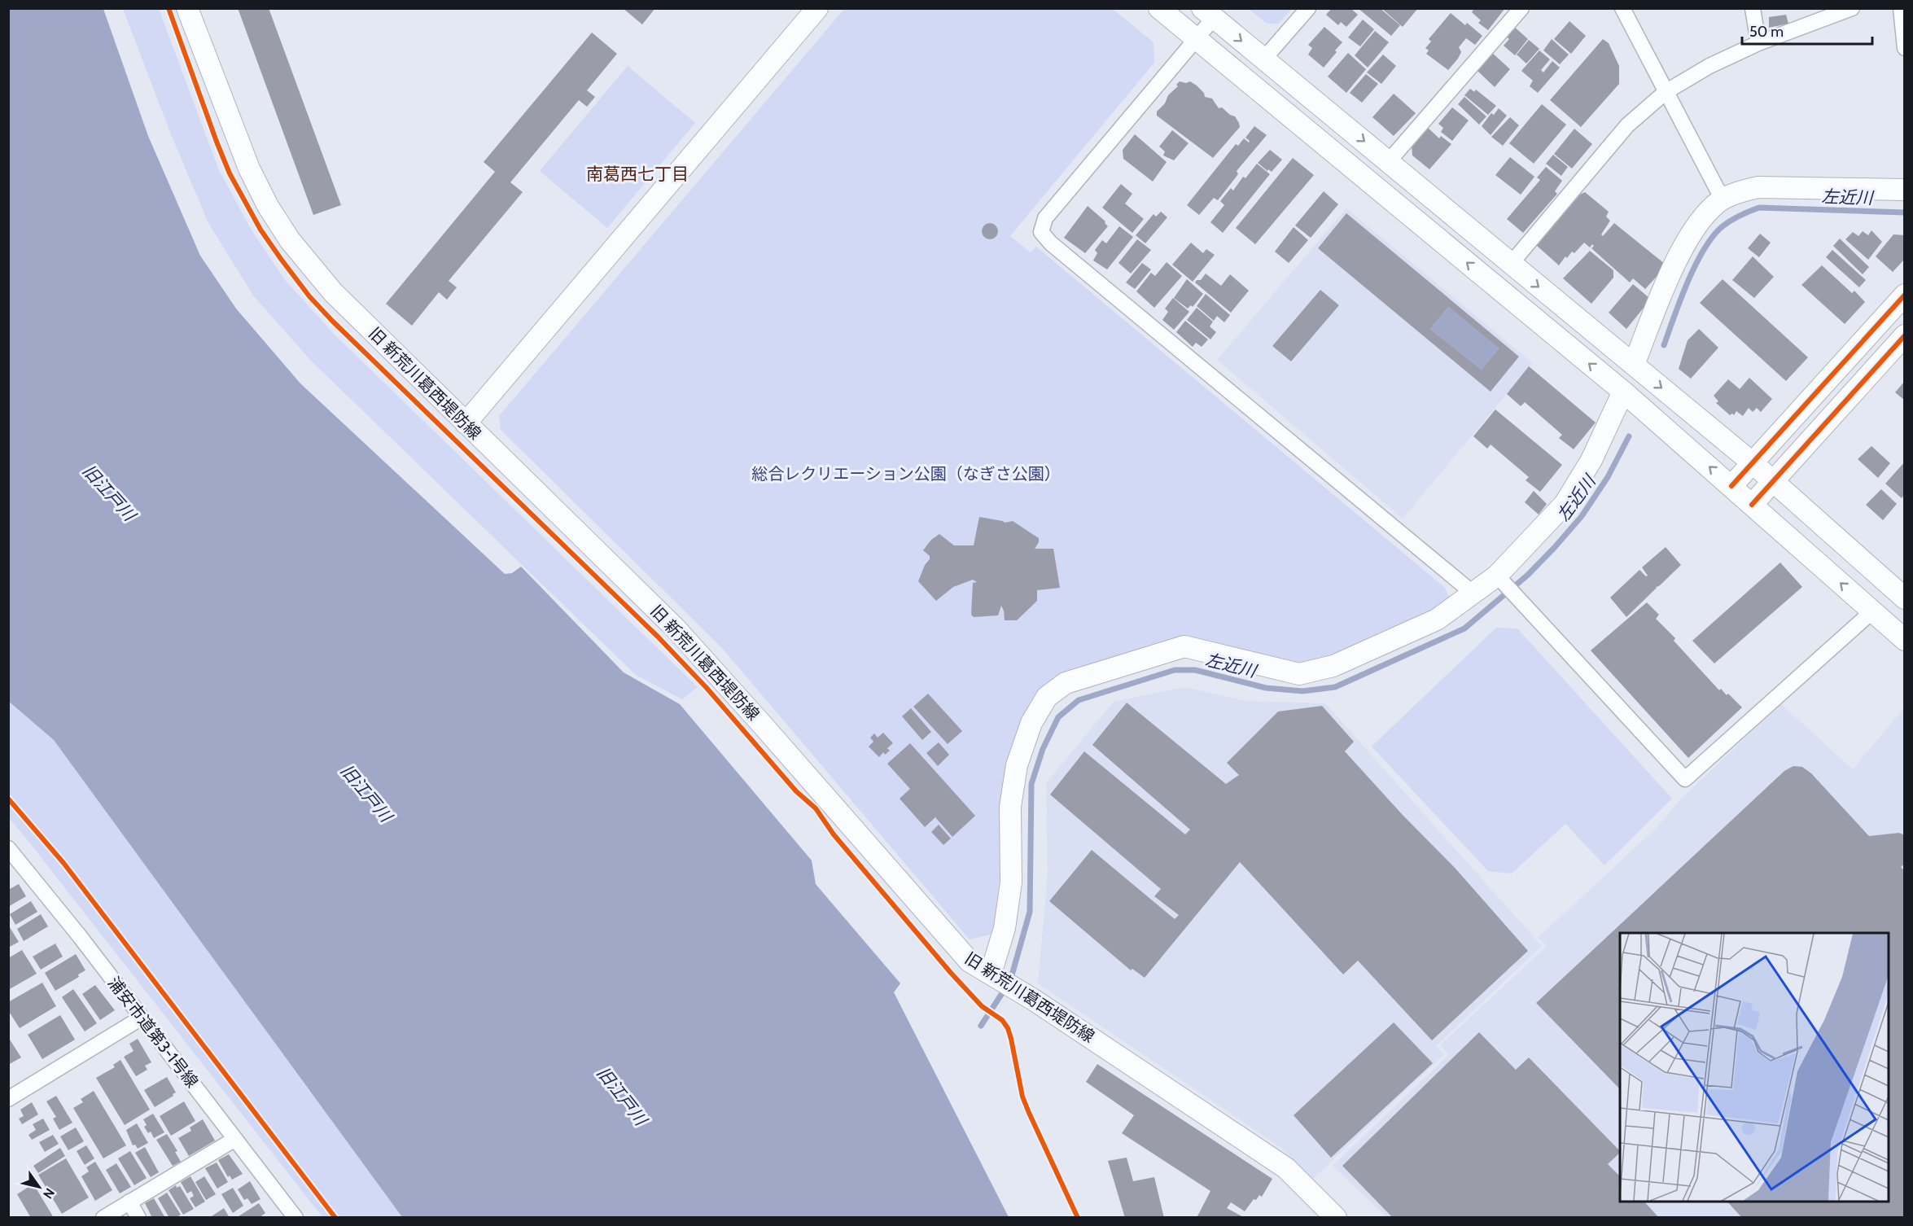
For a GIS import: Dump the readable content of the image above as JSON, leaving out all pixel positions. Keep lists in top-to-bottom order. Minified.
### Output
{"streets":{"street":["旧 新荒川葛西堤防線","浦安市道第3-1号線"]},"districts":["南葛西七丁目"],"water":["左近川","旧江戸川"],"parks":["総合レクリエーション公園（なぎさ公園）"],"scale_bar":"50 m","north":"bottom right"}
